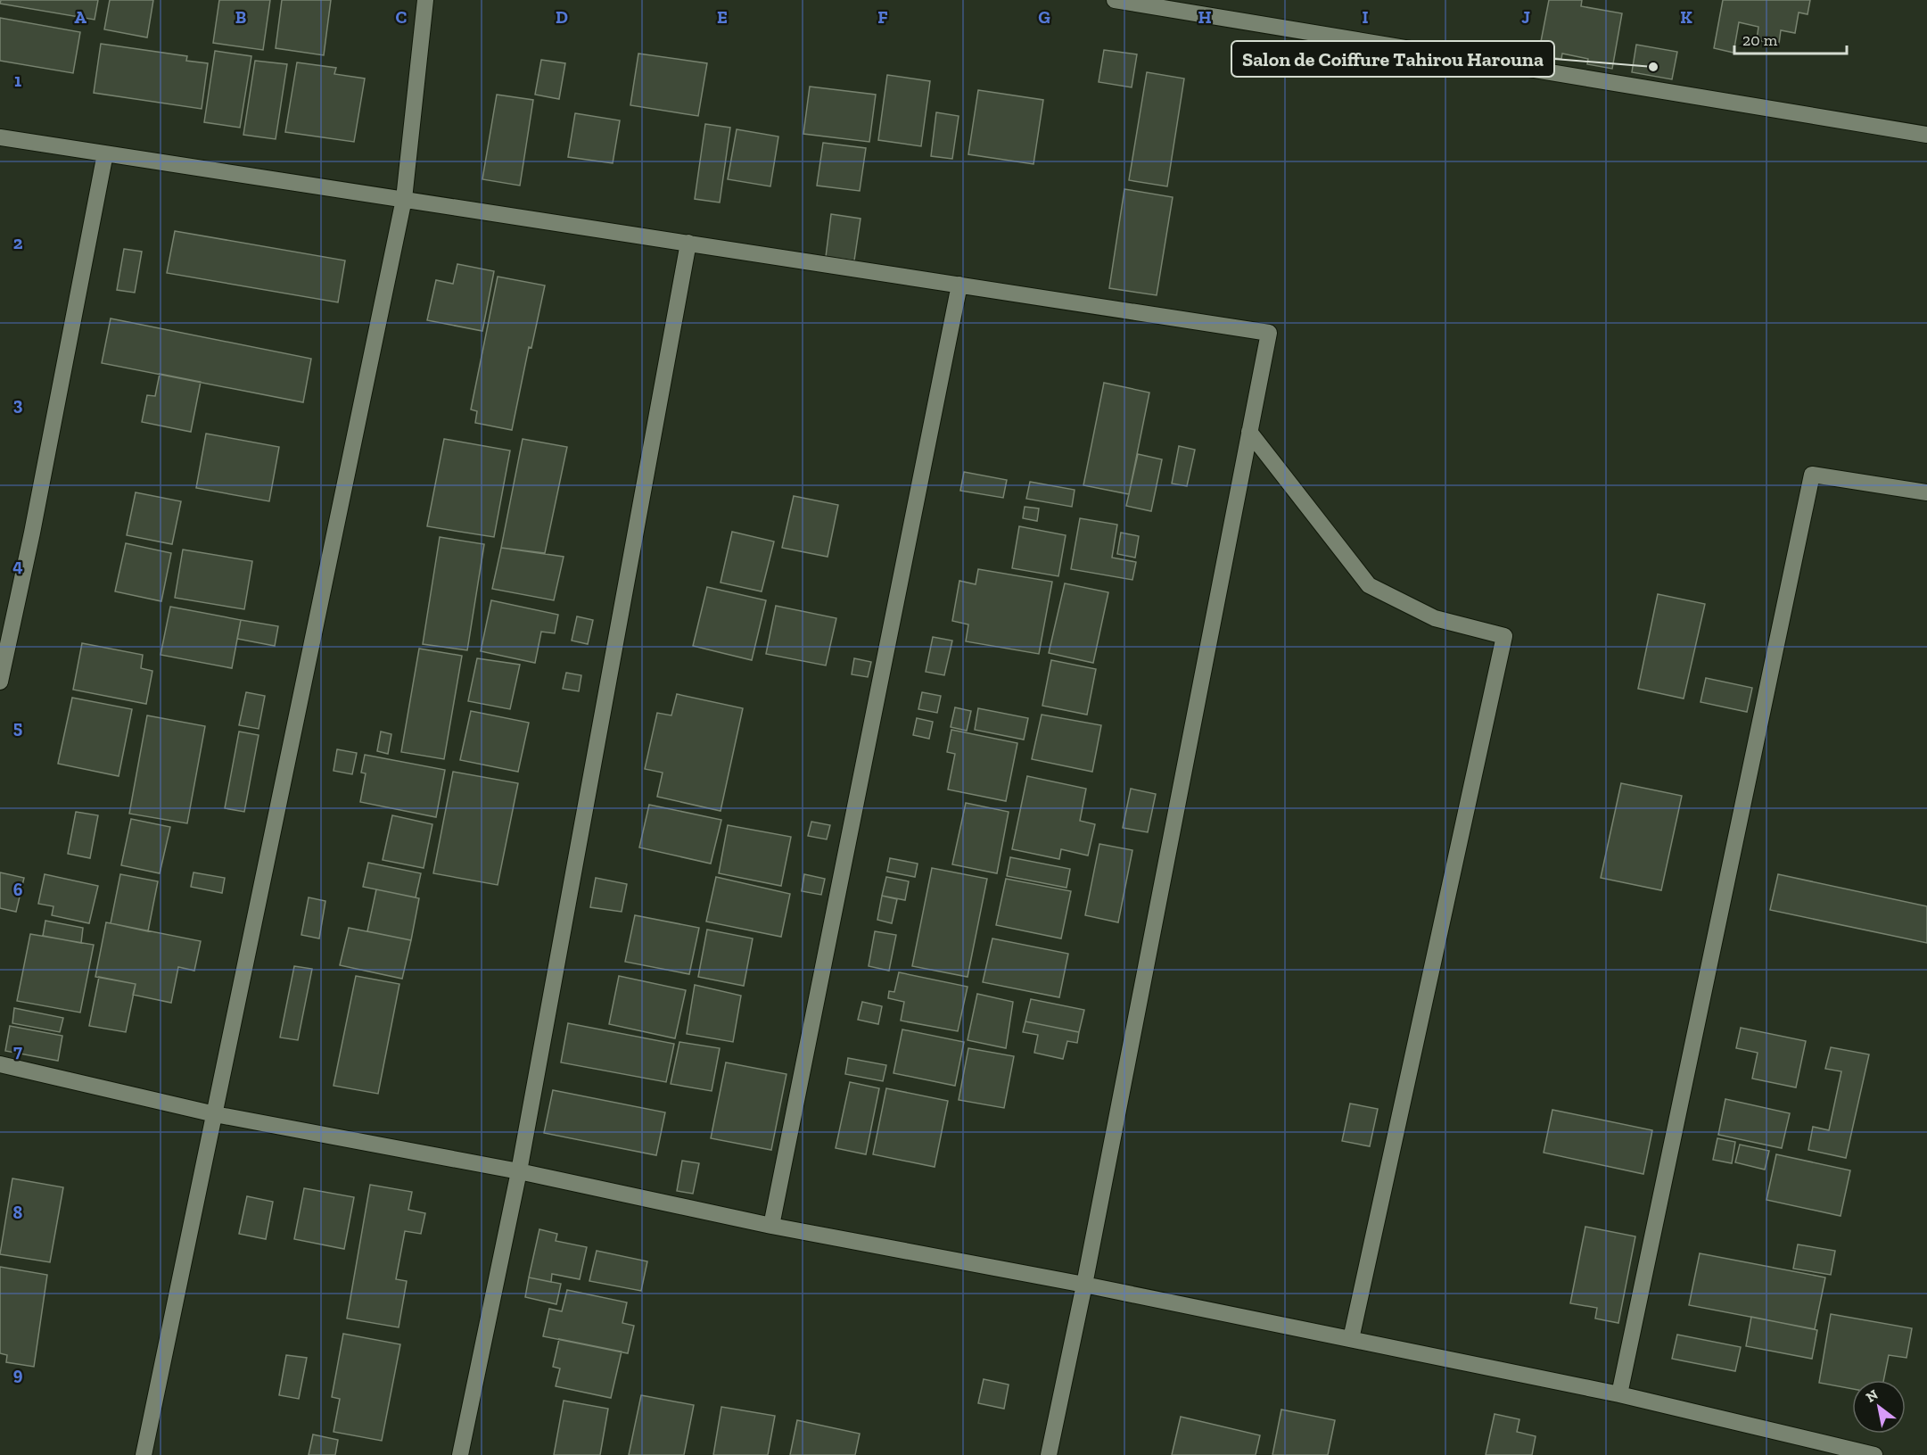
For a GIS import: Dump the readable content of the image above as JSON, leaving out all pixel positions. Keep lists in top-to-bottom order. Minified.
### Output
{"places":["Salon de Coiffure Tahirou Harouna"],"scale_bar":"20 m","north":"top left","grid":{"columns":["A","B","C","D","E","F","G","H","I","J","K"],"rows":["1","2","3","4","5","6","7","8","9"]}}
